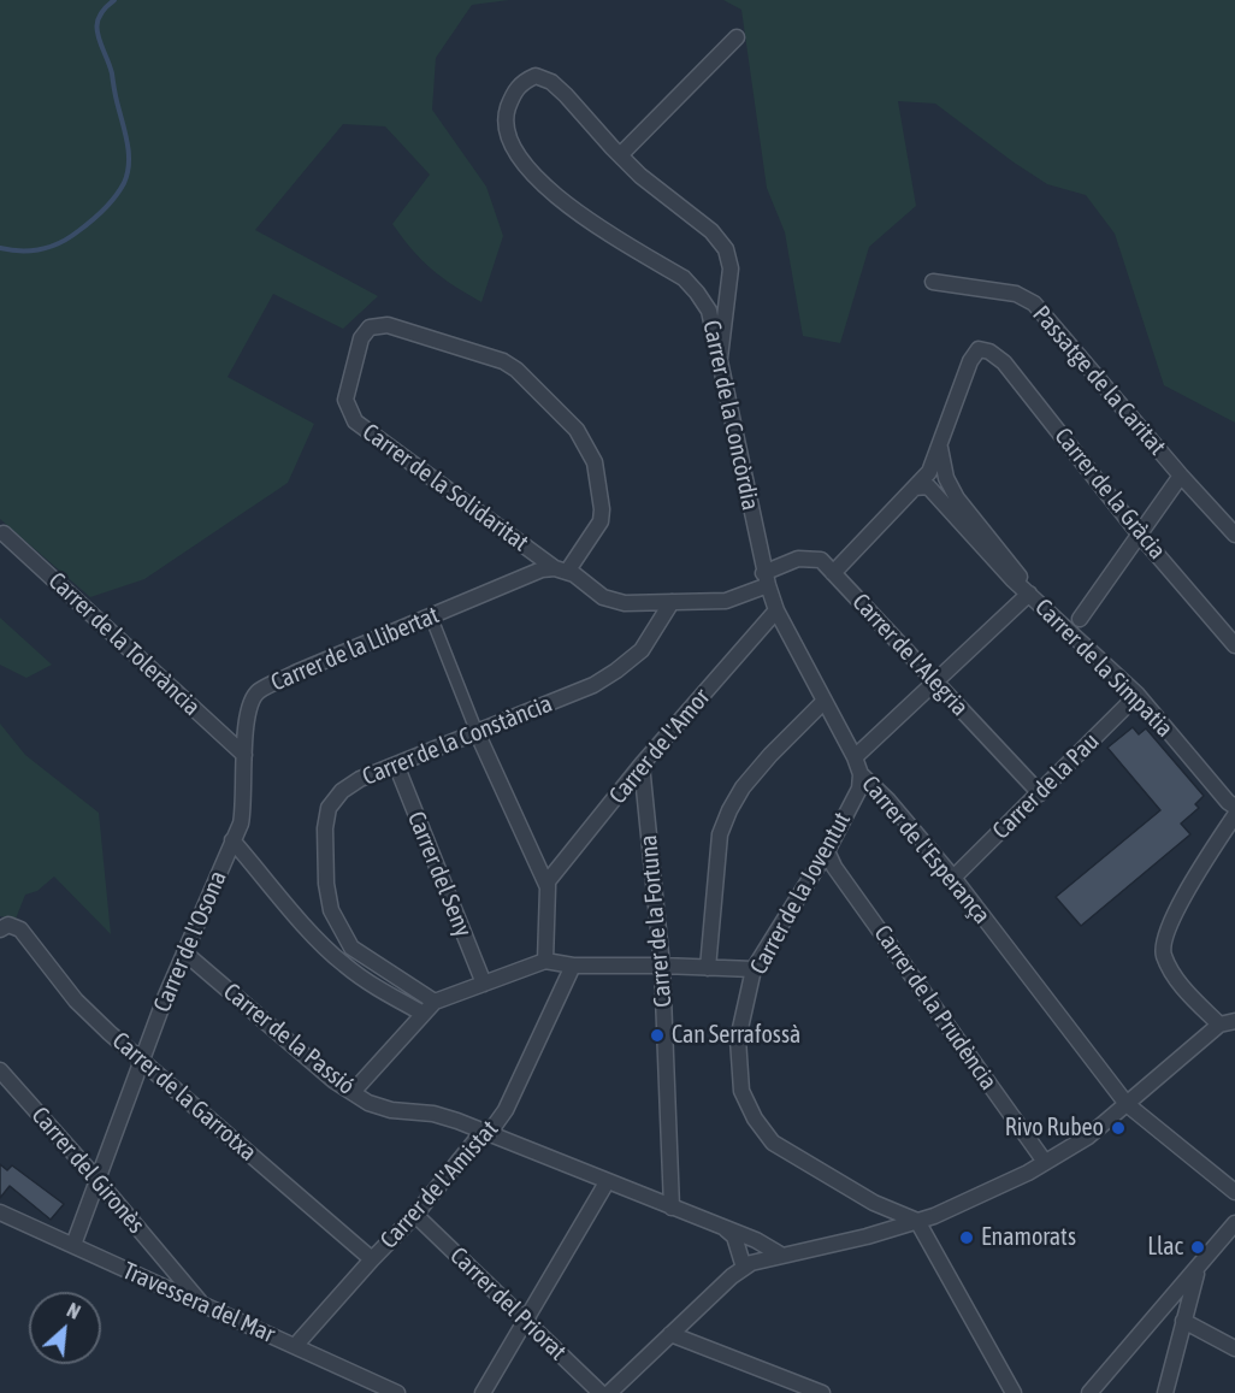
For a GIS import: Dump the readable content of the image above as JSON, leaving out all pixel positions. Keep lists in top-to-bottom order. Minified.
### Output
{"streets":{"street":["Passatge de la Caritat","Carrer de la Concòrdia","Carrer de la Solidaritat","Carrer de la Gràcia","Carrer de la Tolerància","Carrer de la Llibertat","Carrer de l'Alegria","Carrer de la Simpatia","Carrer de la Constància","Carrer de l'Amor","Carrer de la Pau","Carrer de l'Esperança","Carrer del Seny","Carrer de la Joventut","Carrer de la Fortuna","Carrer de l'Osona","Carrer de la Prudència","Carrer de la Passió","Carrer de la Garrotxa","Carrer del Gironès","Carrer de l'Amistat","Travessera del Mar","Carrer del Priorat"]},"crossings":[["Carrer de la Concòrdia","Carrer de l'Alegria"],["Carrer de la Concòrdia","Carrer de l'Esperança"],["Carrer de la Solidaritat","Carrer de la Llibertat"],["Carrer de la Gràcia","Carrer de la Simpatia"],["Carrer de la Tolerància","Carrer de la Llibertat"],["Carrer de la Llibertat","Carrer de l'Osona"],["Carrer de l'Alegria","Carrer de la Pau"],["Carrer de l'Alegria","Carrer de l'Esperança"],["Carrer de la Simpatia","Carrer de la Pau"],["Carrer de la Constància","Carrer del Seny"],["Carrer de l'Amor","Carrer de l'Esperança"],["Carrer de l'Amor","Carrer de la Fortuna"],["Carrer de la Pau","Carrer de l'Esperança"],["Carrer de l'Esperança","Carrer de la Joventut"],["Carrer de la Joventut","Carrer de la Prudència"],["Carrer de la Fortuna","Carrer de la Passió"],["Carrer de l'Osona","Carrer de la Passió"],["Carrer de l'Osona","Carrer de la Garrotxa"],["Carrer de l'Osona","Carrer del Gironès"],["Carrer de l'Osona","Travessera del Mar"],["Carrer de la Passió","Carrer de l'Amistat"],["Carrer de la Garrotxa","Carrer de l'Amistat"],["Carrer del Gironès","Travessera del Mar"],["Carrer de l'Amistat","Travessera del Mar"],["Carrer de l'Amistat","Carrer del Priorat"]],"places":["Can Serrafossà","Rivo Rubeo","Enamorats","Llac"],"north":"top right"}
